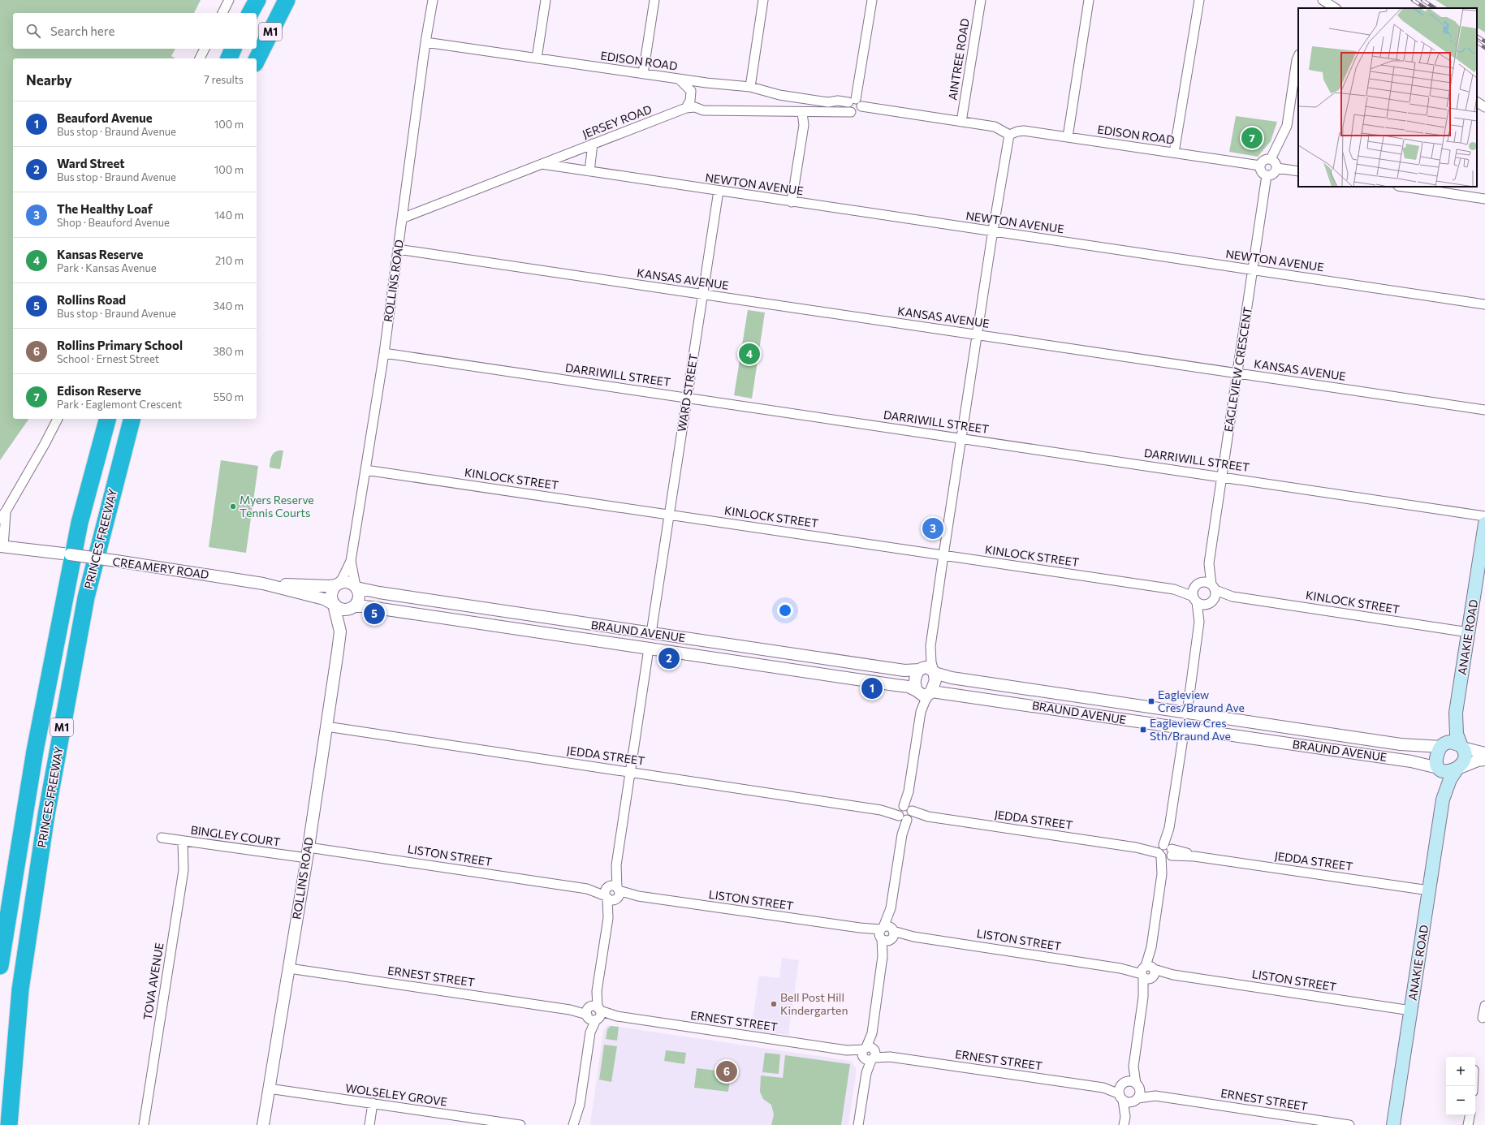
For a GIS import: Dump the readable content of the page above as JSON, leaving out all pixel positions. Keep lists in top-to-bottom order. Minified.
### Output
{"streets":{"highway":["M1","PRINCES FREEWAY"],"main road":["ANAKIE ROAD"],"street":["AINTREE ROAD","EDISON ROAD","JERSEY ROAD","NEWTON AVENUE","KANSAS AVENUE","ROLLINS ROAD","EAGLEVIEW CRESCENT","DARRIWILL STREET","WARD STREET","KINLOCK STREET","CREAMERY ROAD","BRAUND AVENUE","JEDDA STREET","BINGLEY COURT","LISTON STREET","ERNEST STREET","TOVA AVENUE","WOLSELEY GROVE"]},"crossings":[["AINTREE ROAD","EDISON ROAD"],["EDISON ROAD","ROLLINS ROAD"],["EDISON ROAD","EAGLEVIEW CRESCENT"],["JERSEY ROAD","NEWTON AVENUE"],["JERSEY ROAD","ROLLINS ROAD"],["NEWTON AVENUE","EAGLEVIEW CRESCENT"],["NEWTON AVENUE","WARD STREET"],["KANSAS AVENUE","ROLLINS ROAD"],["KANSAS AVENUE","EAGLEVIEW CRESCENT"],["KANSAS AVENUE","WARD STREET"],["ROLLINS ROAD","DARRIWILL STREET"],["ROLLINS ROAD","KINLOCK STREET"],["ROLLINS ROAD","CREAMERY ROAD"],["ROLLINS ROAD","BRAUND AVENUE"],["ROLLINS ROAD","JEDDA STREET"],["ROLLINS ROAD","BINGLEY COURT"],["ROLLINS ROAD","LISTON STREET"],["ROLLINS ROAD","ERNEST STREET"],["ROLLINS ROAD","WOLSELEY GROVE"],["EAGLEVIEW CRESCENT","DARRIWILL STREET"],["EAGLEVIEW CRESCENT","KINLOCK STREET"],["DARRIWILL STREET","WARD STREET"],["WARD STREET","KINLOCK STREET"],["WARD STREET","BRAUND AVENUE"],["WARD STREET","JEDDA STREET"],["WARD STREET","LISTON STREET"],["WARD STREET","ERNEST STREET"],["KINLOCK STREET","ANAKIE ROAD"],["CREAMERY ROAD","BRAUND AVENUE"],["BRAUND AVENUE","ANAKIE ROAD"],["ANAKIE ROAD","JEDDA STREET"],["ANAKIE ROAD","LISTON STREET"],["BINGLEY COURT","LISTON STREET"],["BINGLEY COURT","TOVA AVENUE"]],"places":{"other":["Myers Reserve Tennis Courts","Bell Post Hill Kindergarten"],"transit":["Eagleview Cres/Braund Ave","Eagleview Cres Sth/Braund Ave"]},"page":{"search":"Search here","heading":["Nearby","7 results"],"list":[{"mark":"1","name":"Beauford Avenue","note":"Bus stop · Braund Avenue","value":"100 m"},{"mark":"2","name":"Ward Street","note":"Bus stop · Braund Avenue","value":"100 m"},{"mark":"3","name":"The Healthy Loaf","note":"Shop · Beauford Avenue","value":"140 m"},{"mark":"4","name":"Kansas Reserve","note":"Park · Kansas Avenue","value":"210 m"},{"mark":"5","name":"Rollins Road","note":"Bus stop · Braund Avenue","value":"340 m"},{"mark":"6","name":"Rollins Primary School","note":"School · Ernest Street","value":"380 m"},{"mark":"7","name":"Edison Reserve","note":"Park · Eaglemont Crescent","value":"550 m"}],"pins":["7","4","3","5","2","1","6"],"map_buttons":["+","−"]}}
